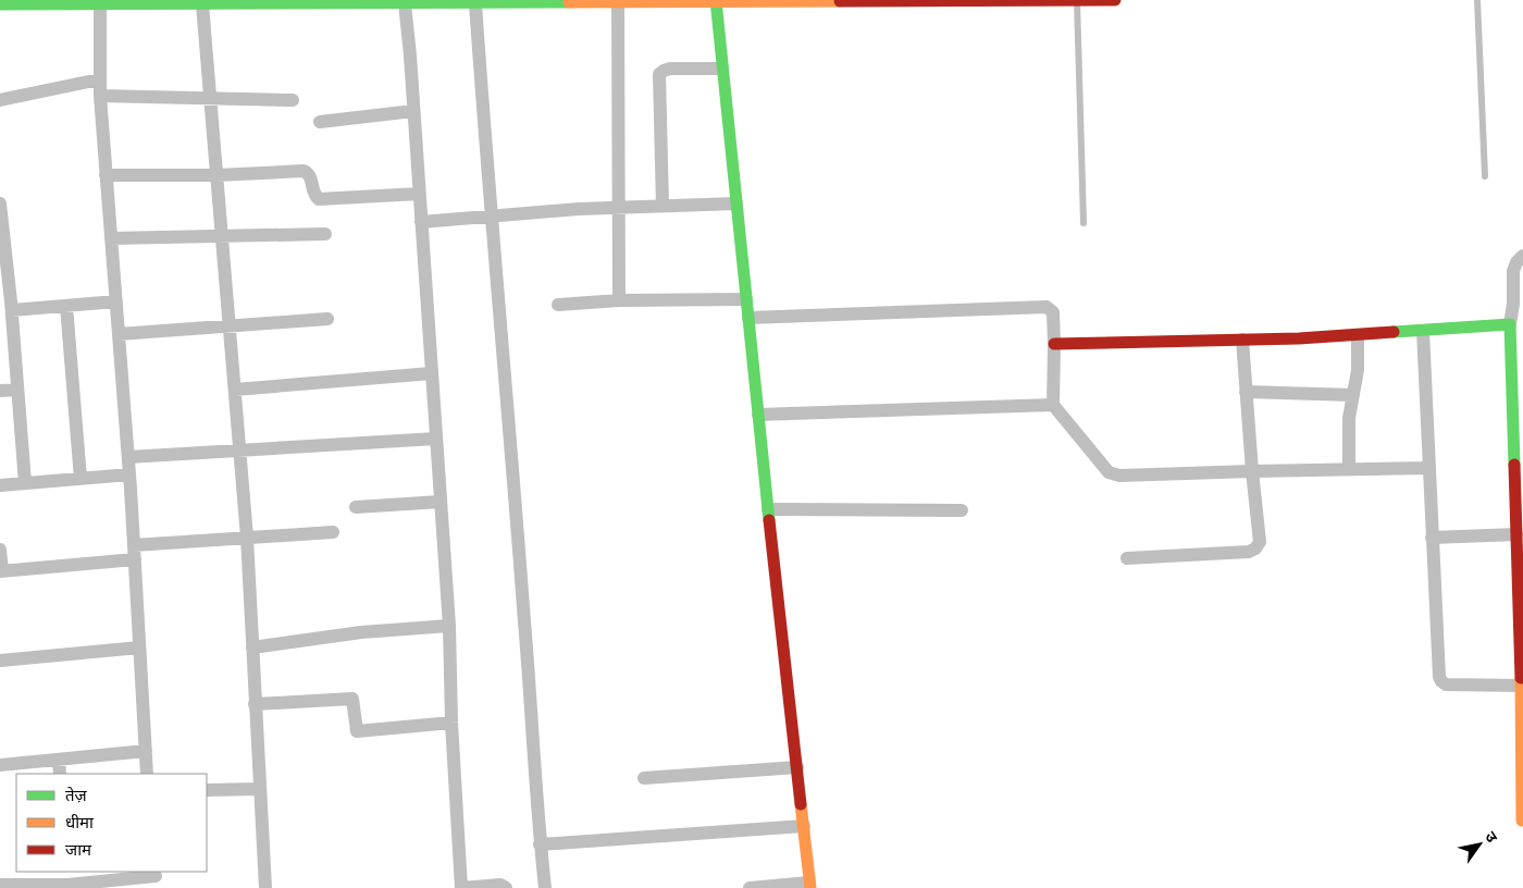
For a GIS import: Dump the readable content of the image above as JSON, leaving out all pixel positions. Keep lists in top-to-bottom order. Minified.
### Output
{"legend":["तेज़","धीमा","जाम"],"north":"top right"}
